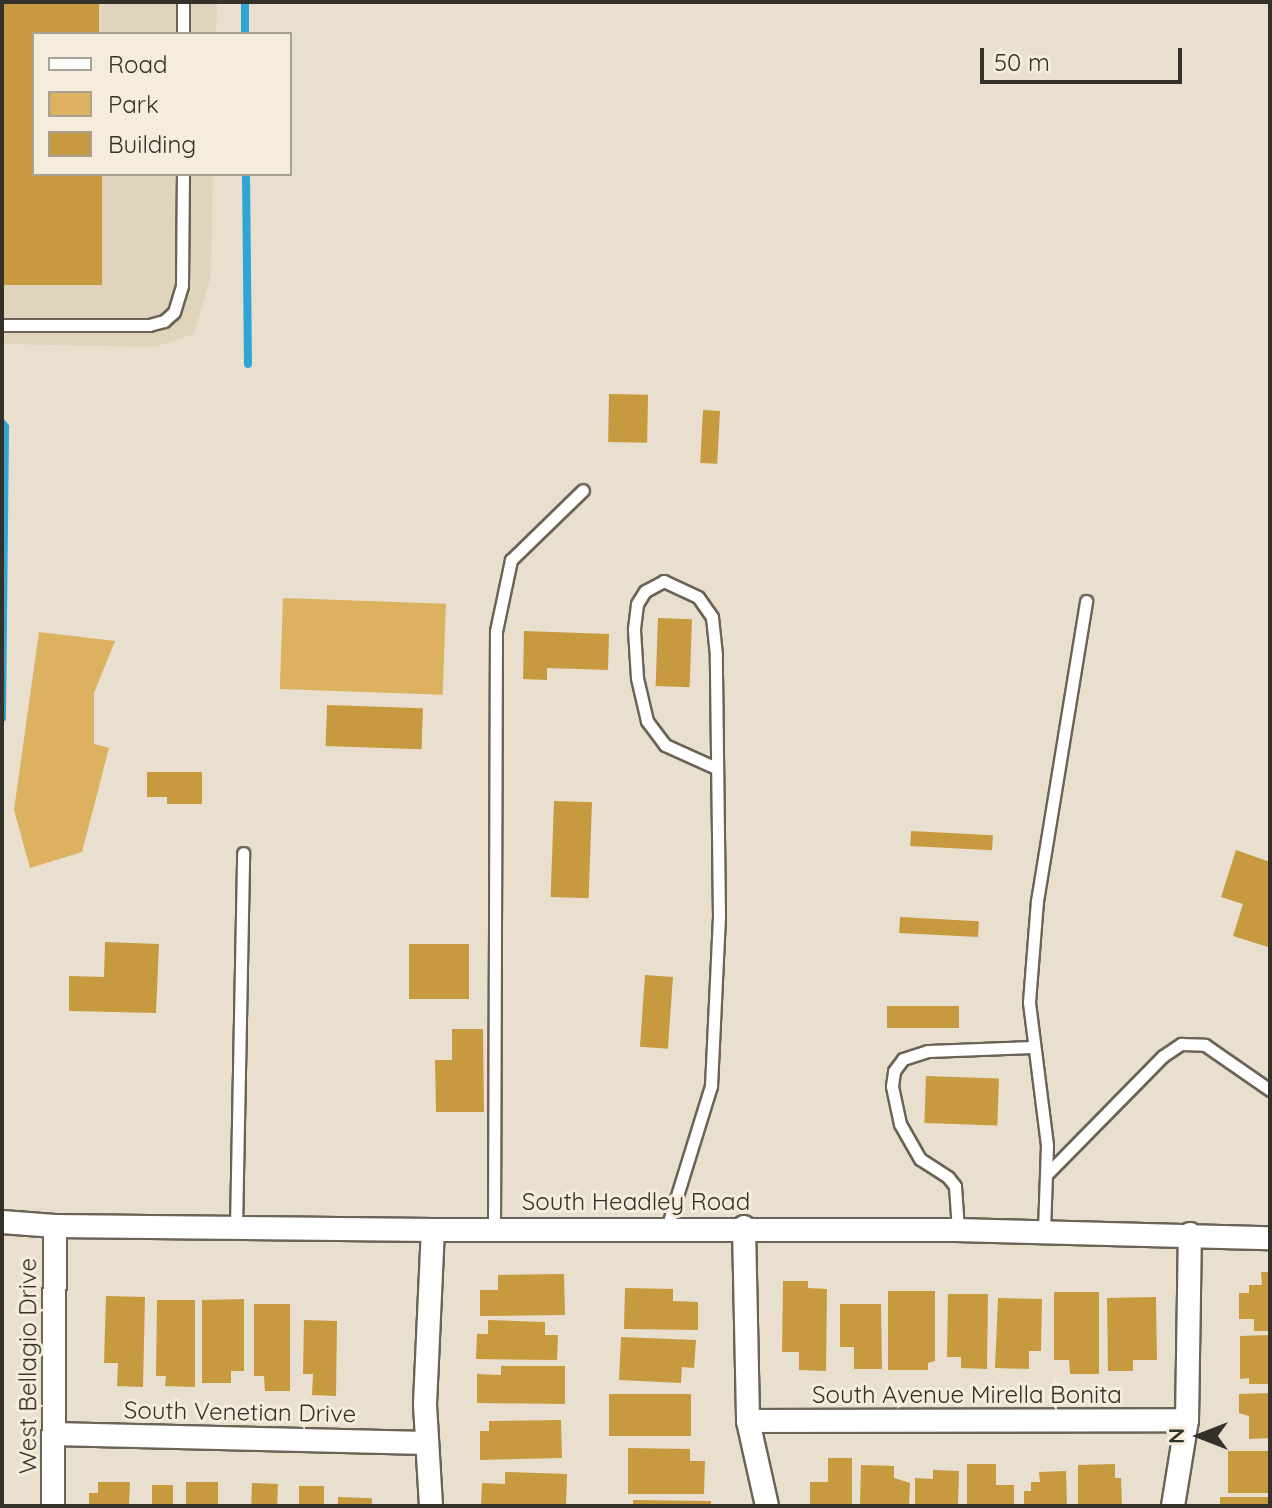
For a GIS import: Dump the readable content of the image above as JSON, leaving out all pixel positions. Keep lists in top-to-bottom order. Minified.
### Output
{"streets":{"street":["South Headley Road","West Bellagio Drive","South Avenue Mirella Bonita","South Venetian Drive"]},"crossings":[["South Headley Road","West Bellagio Drive"],["West Bellagio Drive","South Venetian Drive"]],"legend":["Road","Park","Building"],"scale_bar":"50 m","north":"left"}
